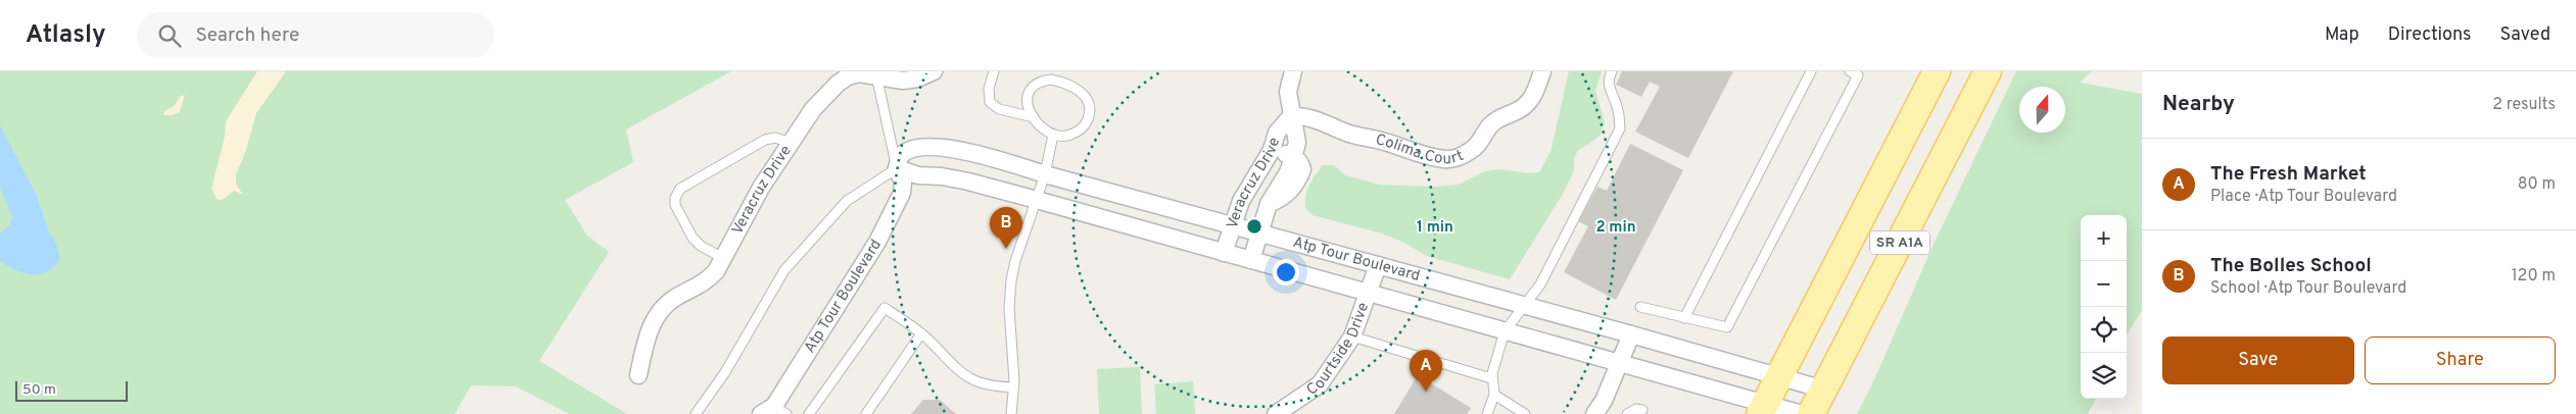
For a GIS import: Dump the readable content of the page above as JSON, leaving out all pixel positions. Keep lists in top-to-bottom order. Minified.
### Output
{"streets":{"main road":["SR A1A"],"street":["Colima Court","Veracruz Drive","Atp Tour Boulevard","Courtside Drive"]},"crossings":[["Colima Court","Veracruz Drive"],["Veracruz Drive","Atp Tour Boulevard"],["SR A1A","Atp Tour Boulevard"],["Atp Tour Boulevard","Courtside Drive"]],"scale_bar":"50 m","north":"top","page":{"header":"Atlasly","search":"Search here","nav":["Map","Directions","Saved"],"heading":["Nearby","2 results"],"list":[{"mark":"A","name":"The Fresh Market","note":"Place · Atp Tour Boulevard","value":"80 m"},{"mark":"B","name":"The Bolles School","note":"School · Atp Tour Boulevard","value":"120 m"}],"pins":["B","A"],"map_buttons":["+","−"],"buttons":["Save","Share"],"scale":"50 m"},"rings":["1 min","2 min"]}
